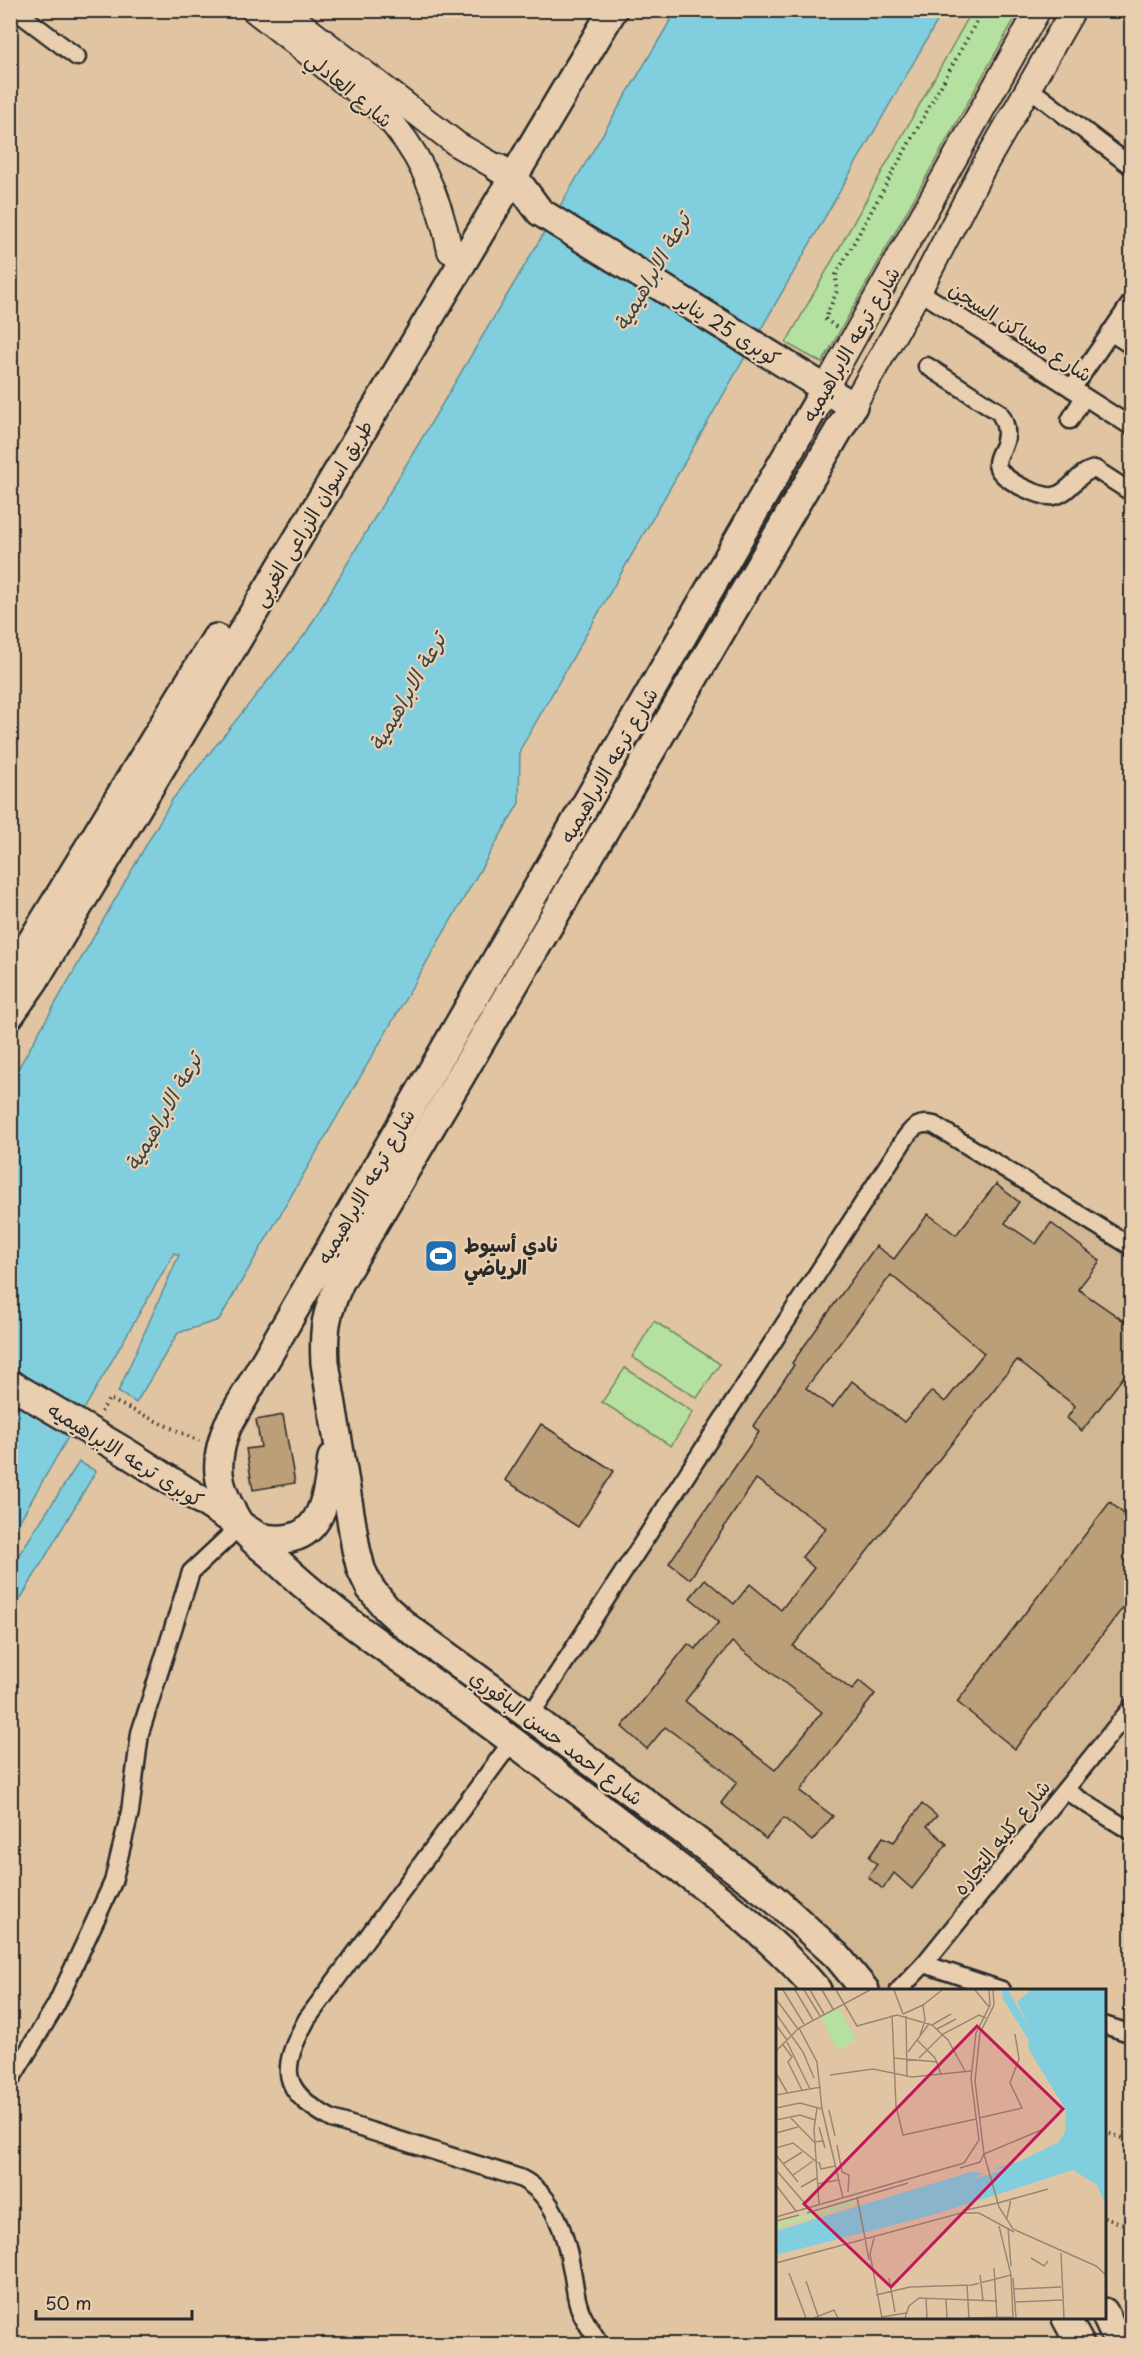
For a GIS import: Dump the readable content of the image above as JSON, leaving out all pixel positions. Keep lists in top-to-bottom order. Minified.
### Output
{"streets":{"main road":["شارع العادلي","كوبرى 25 يناير","شارع ترعه الابراهيميه","طريق اسوان الزراعى الغربى","كوبرى ترعه الابراهيميه","شارع احمد حسن الباقوري"],"street":["شارع مساكن السجن","شارع كليه التجاره"]},"crossings":[["شارع العادلي","كوبرى 25 يناير"],["شارع العادلي","طريق اسوان الزراعى الغربى"],["كوبرى 25 يناير","شارع ترعه الابراهيميه"],["كوبرى 25 يناير","طريق اسوان الزراعى الغربى"],["شارع مساكن السجن","شارع ترعه الابراهيميه"],["شارع ترعه الابراهيميه","كوبرى ترعه الابراهيميه"],["شارع ترعه الابراهيميه","شارع احمد حسن الباقوري"],["كوبرى ترعه الابراهيميه","شارع احمد حسن الباقوري"]],"water":["ترعة الابراهيمية"],"places":{"sports":["نادي أسيوط الرياضي"]},"scale_bar":"50 m"}
